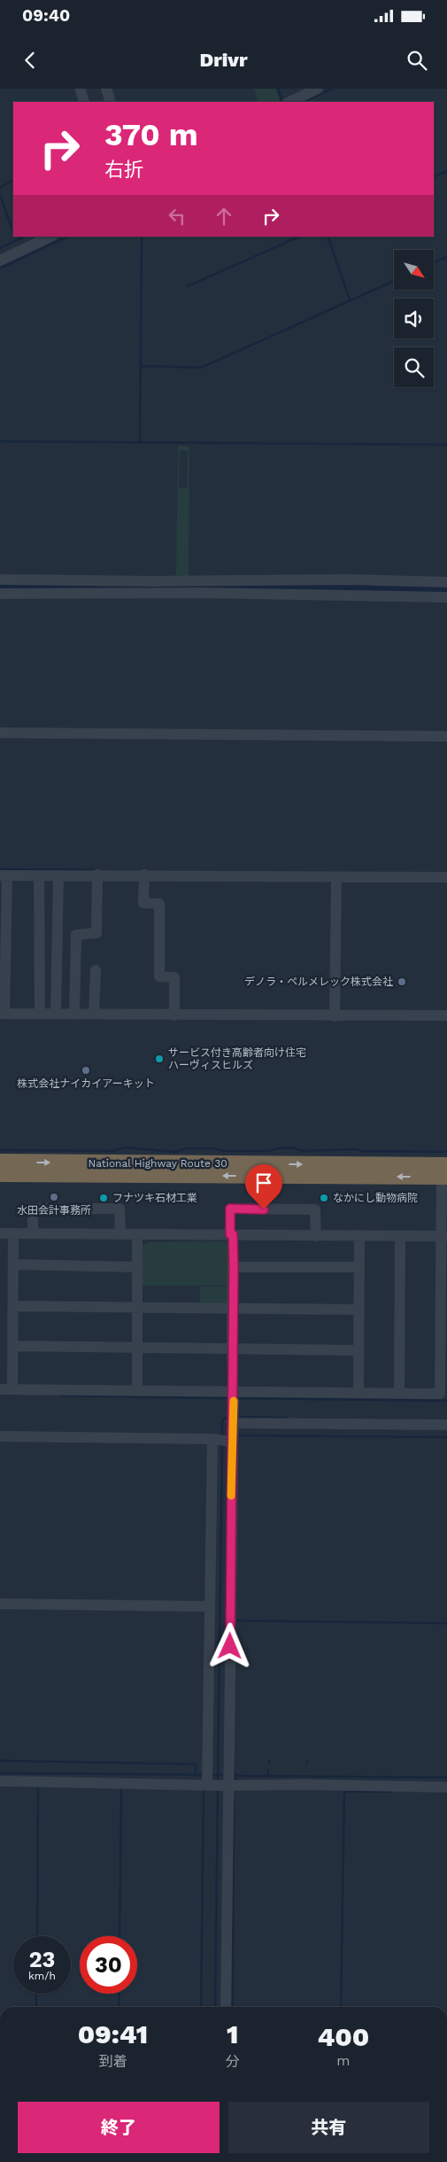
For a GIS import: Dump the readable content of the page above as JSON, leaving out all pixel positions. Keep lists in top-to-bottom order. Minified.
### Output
{"streets":{"highway":["National Highway Route 30"]},"places":["デノラ・ペルメレック株式会社","サービス付き高齢者向け住宅 ハーヴィスヒルズ","株式会社ナイカイアーキット","水田会計事務所","フナツキ石材工業","なかにし動物病院"],"north":"bottom right","page":{"status":"09:40","header":"Drivr","turn":["370 m","右折"],"speed":"23 km/h","limit":"30","eta":["09:41","到着","1","分","400","m"],"buttons":["終了","共有"]}}
